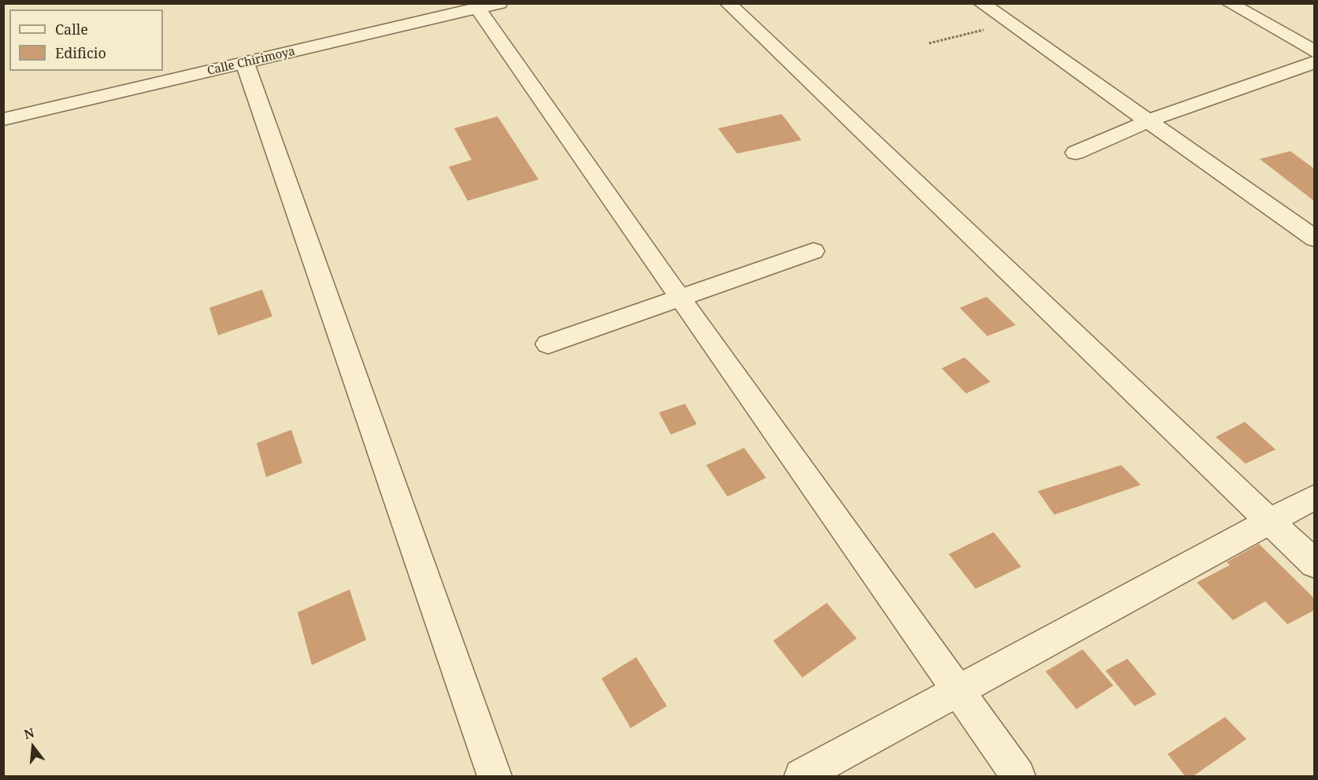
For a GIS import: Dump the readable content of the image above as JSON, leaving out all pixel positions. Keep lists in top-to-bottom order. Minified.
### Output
{"streets":{"street":["Calle Chirimoya"]},"legend":["Calle","Edificio"],"north":"top"}
